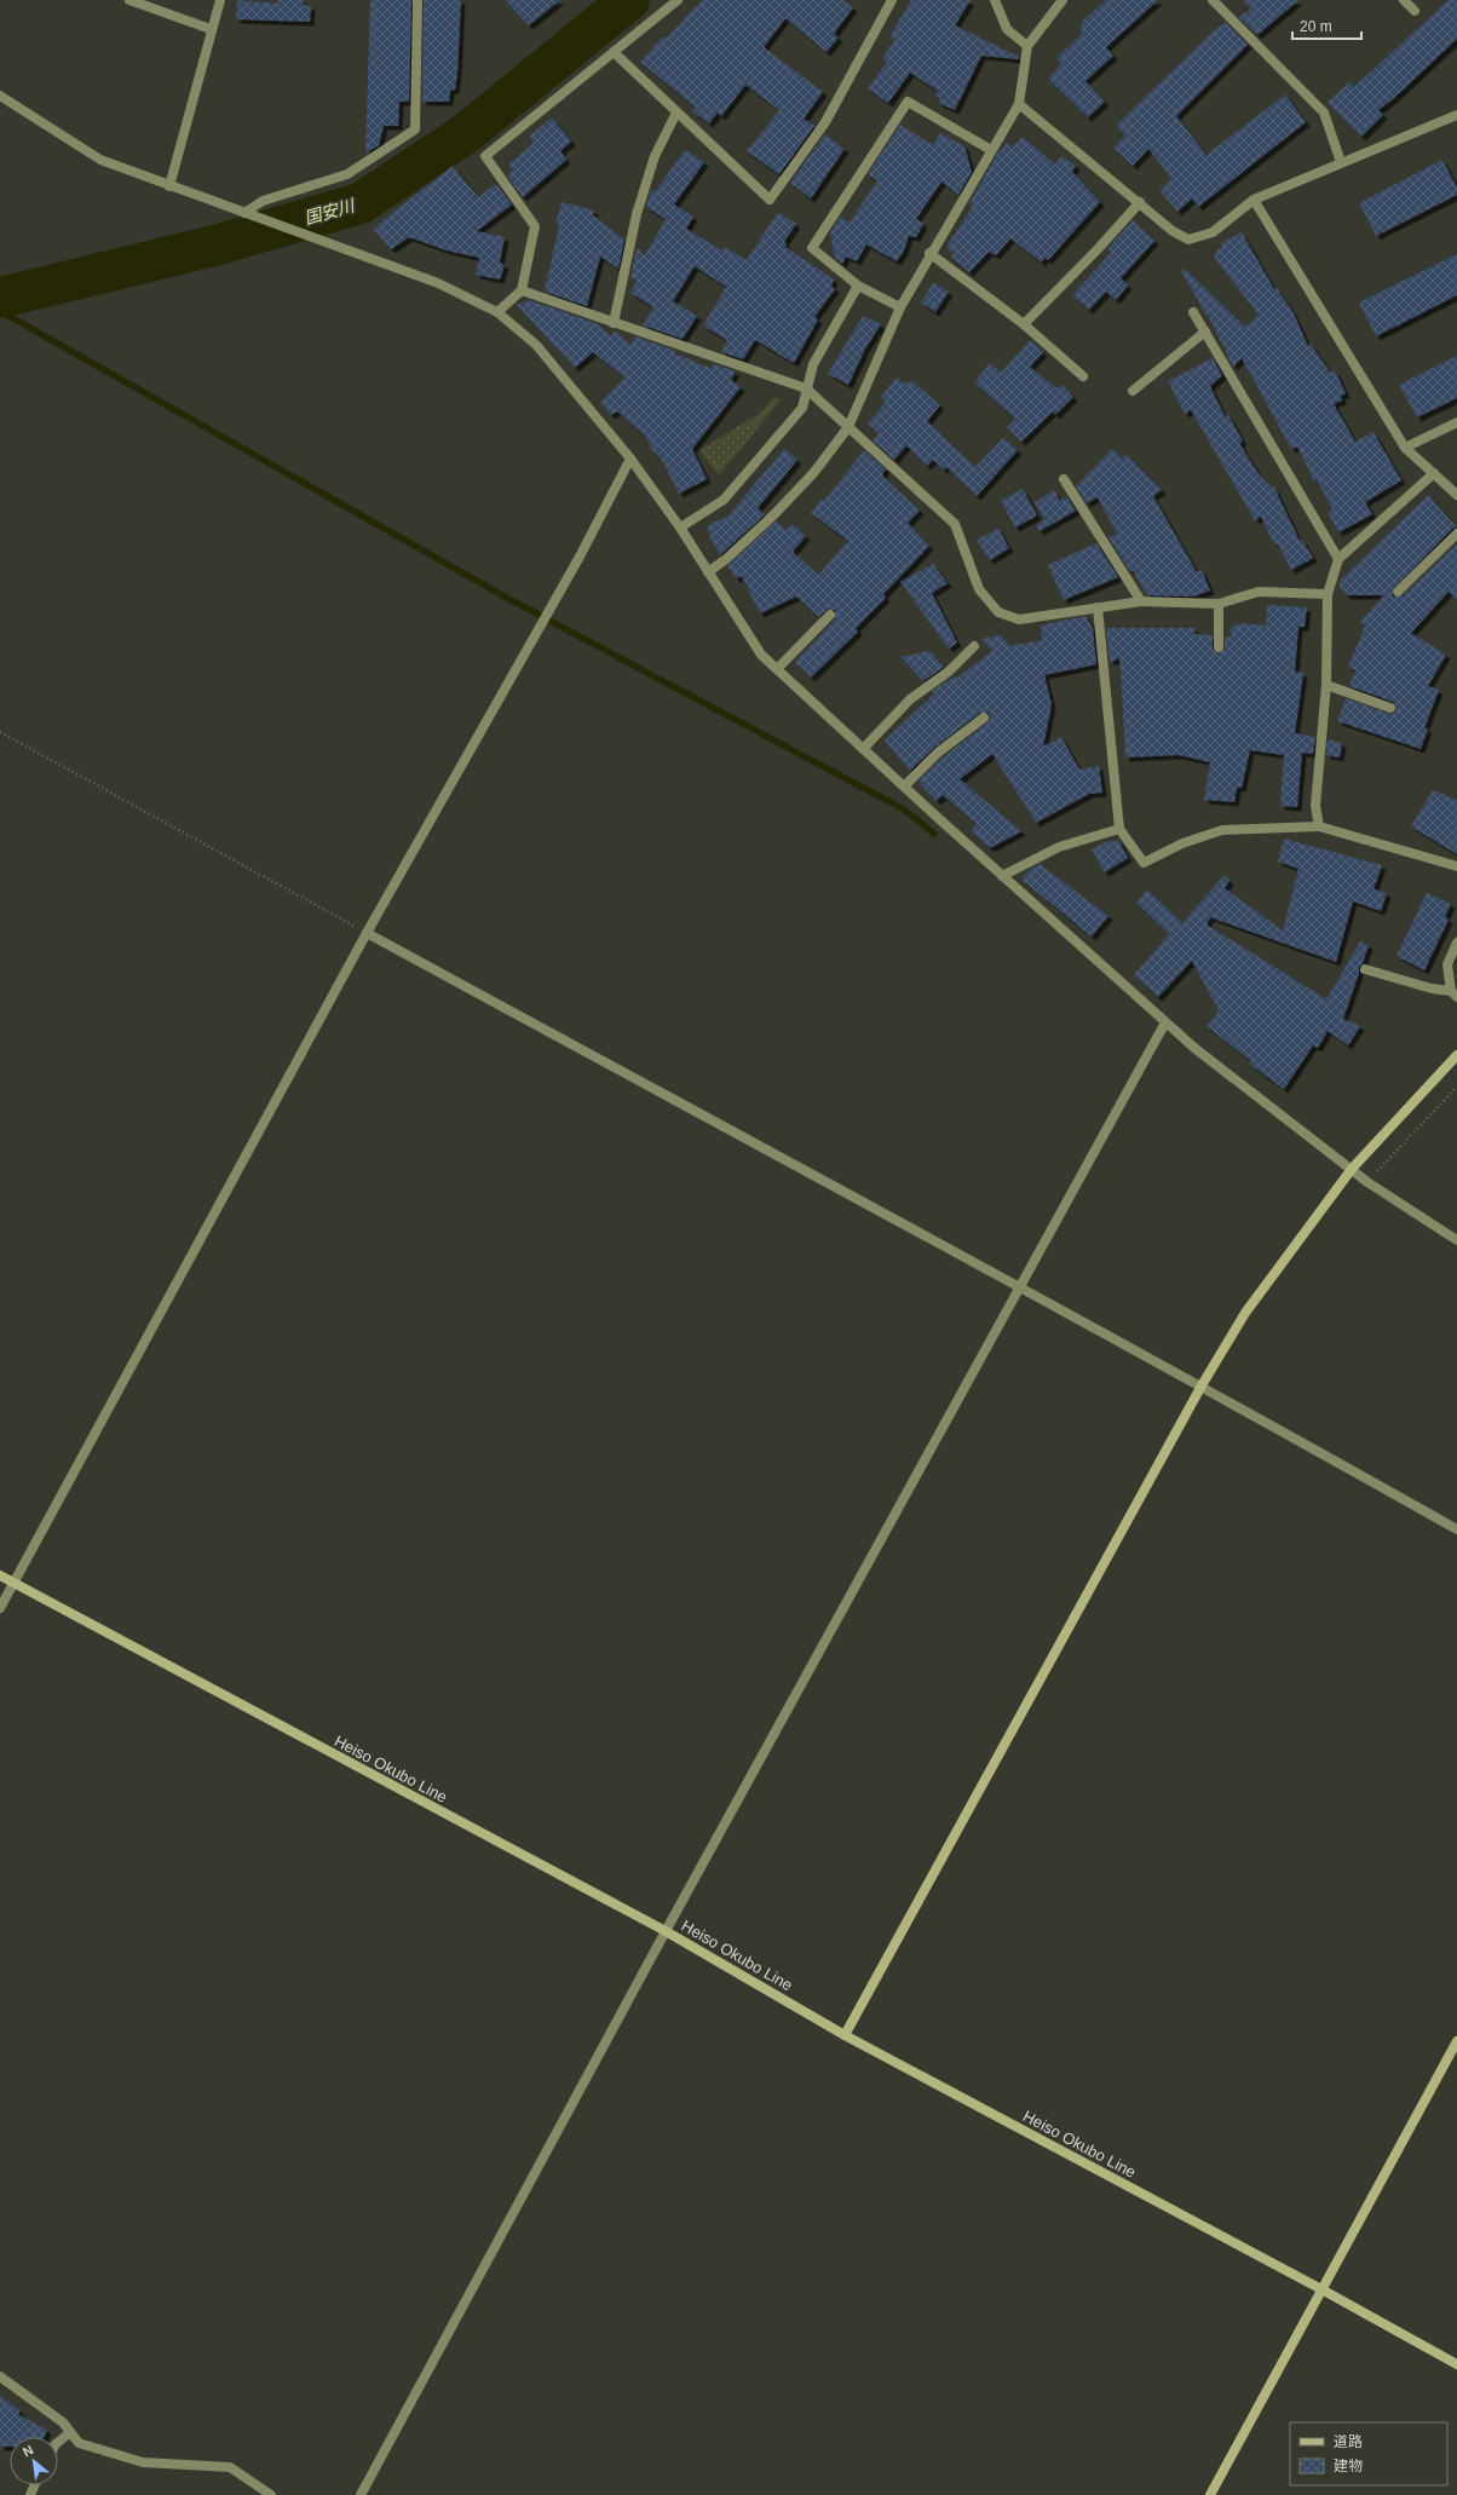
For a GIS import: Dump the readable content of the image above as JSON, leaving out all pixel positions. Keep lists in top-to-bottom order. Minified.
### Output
{"streets":{"street":["Heiso Okubo Line"]},"water":["国安川"],"legend":["道路","建物"],"scale_bar":"20 m","north":"top left"}
